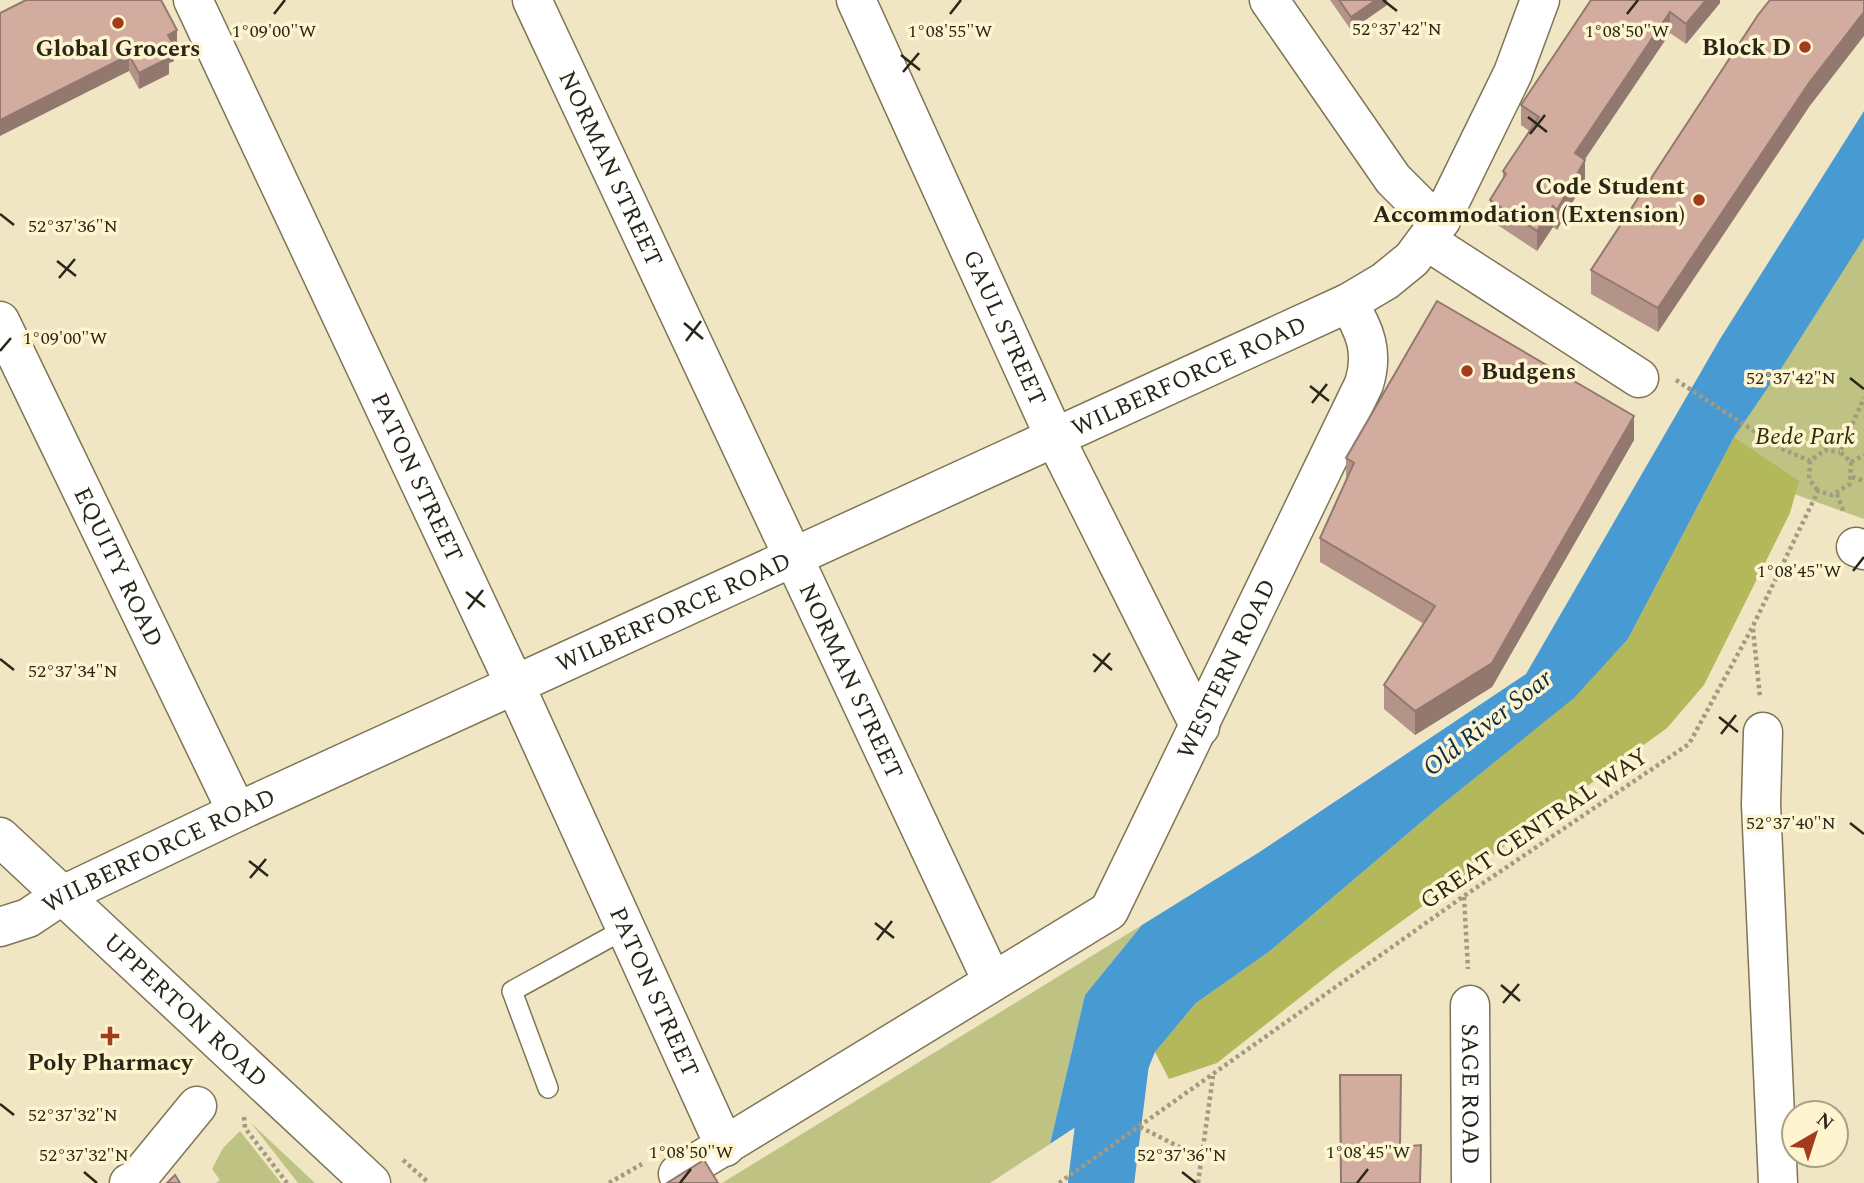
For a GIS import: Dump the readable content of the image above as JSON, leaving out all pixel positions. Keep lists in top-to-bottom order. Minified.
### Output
{"streets":{"street":["NORMAN STREET","GAUL STREET","WILBERFORCE ROAD","PATON STREET","EQUITY ROAD","WESTERN ROAD","UPPERTON ROAD","SAGE ROAD"],"path":["GREAT CENTRAL WAY"]},"crossings":[["NORMAN STREET","WILBERFORCE ROAD"],["NORMAN STREET","WESTERN ROAD"],["GAUL STREET","WILBERFORCE ROAD"],["GAUL STREET","WESTERN ROAD"],["WILBERFORCE ROAD","PATON STREET"],["WILBERFORCE ROAD","EQUITY ROAD"],["WILBERFORCE ROAD","WESTERN ROAD"],["WILBERFORCE ROAD","UPPERTON ROAD"],["PATON STREET","WESTERN ROAD"]],"water":["Old River Soar"],"parks":["Bede Park"],"places":{"other":["Global Grocers","Block D","Code Student Accommodation (Extension)","Budgens"],"health":["Poly Pharmacy"]},"north":"top right","coordinates":["52°37'42\"N","1°09'00\"W","1°08'55\"W","1°08'50\"W","52°37'36\"N","1°08'45\"W","52°37'34\"N","52°37'40\"N","52°37'32\"N"]}
